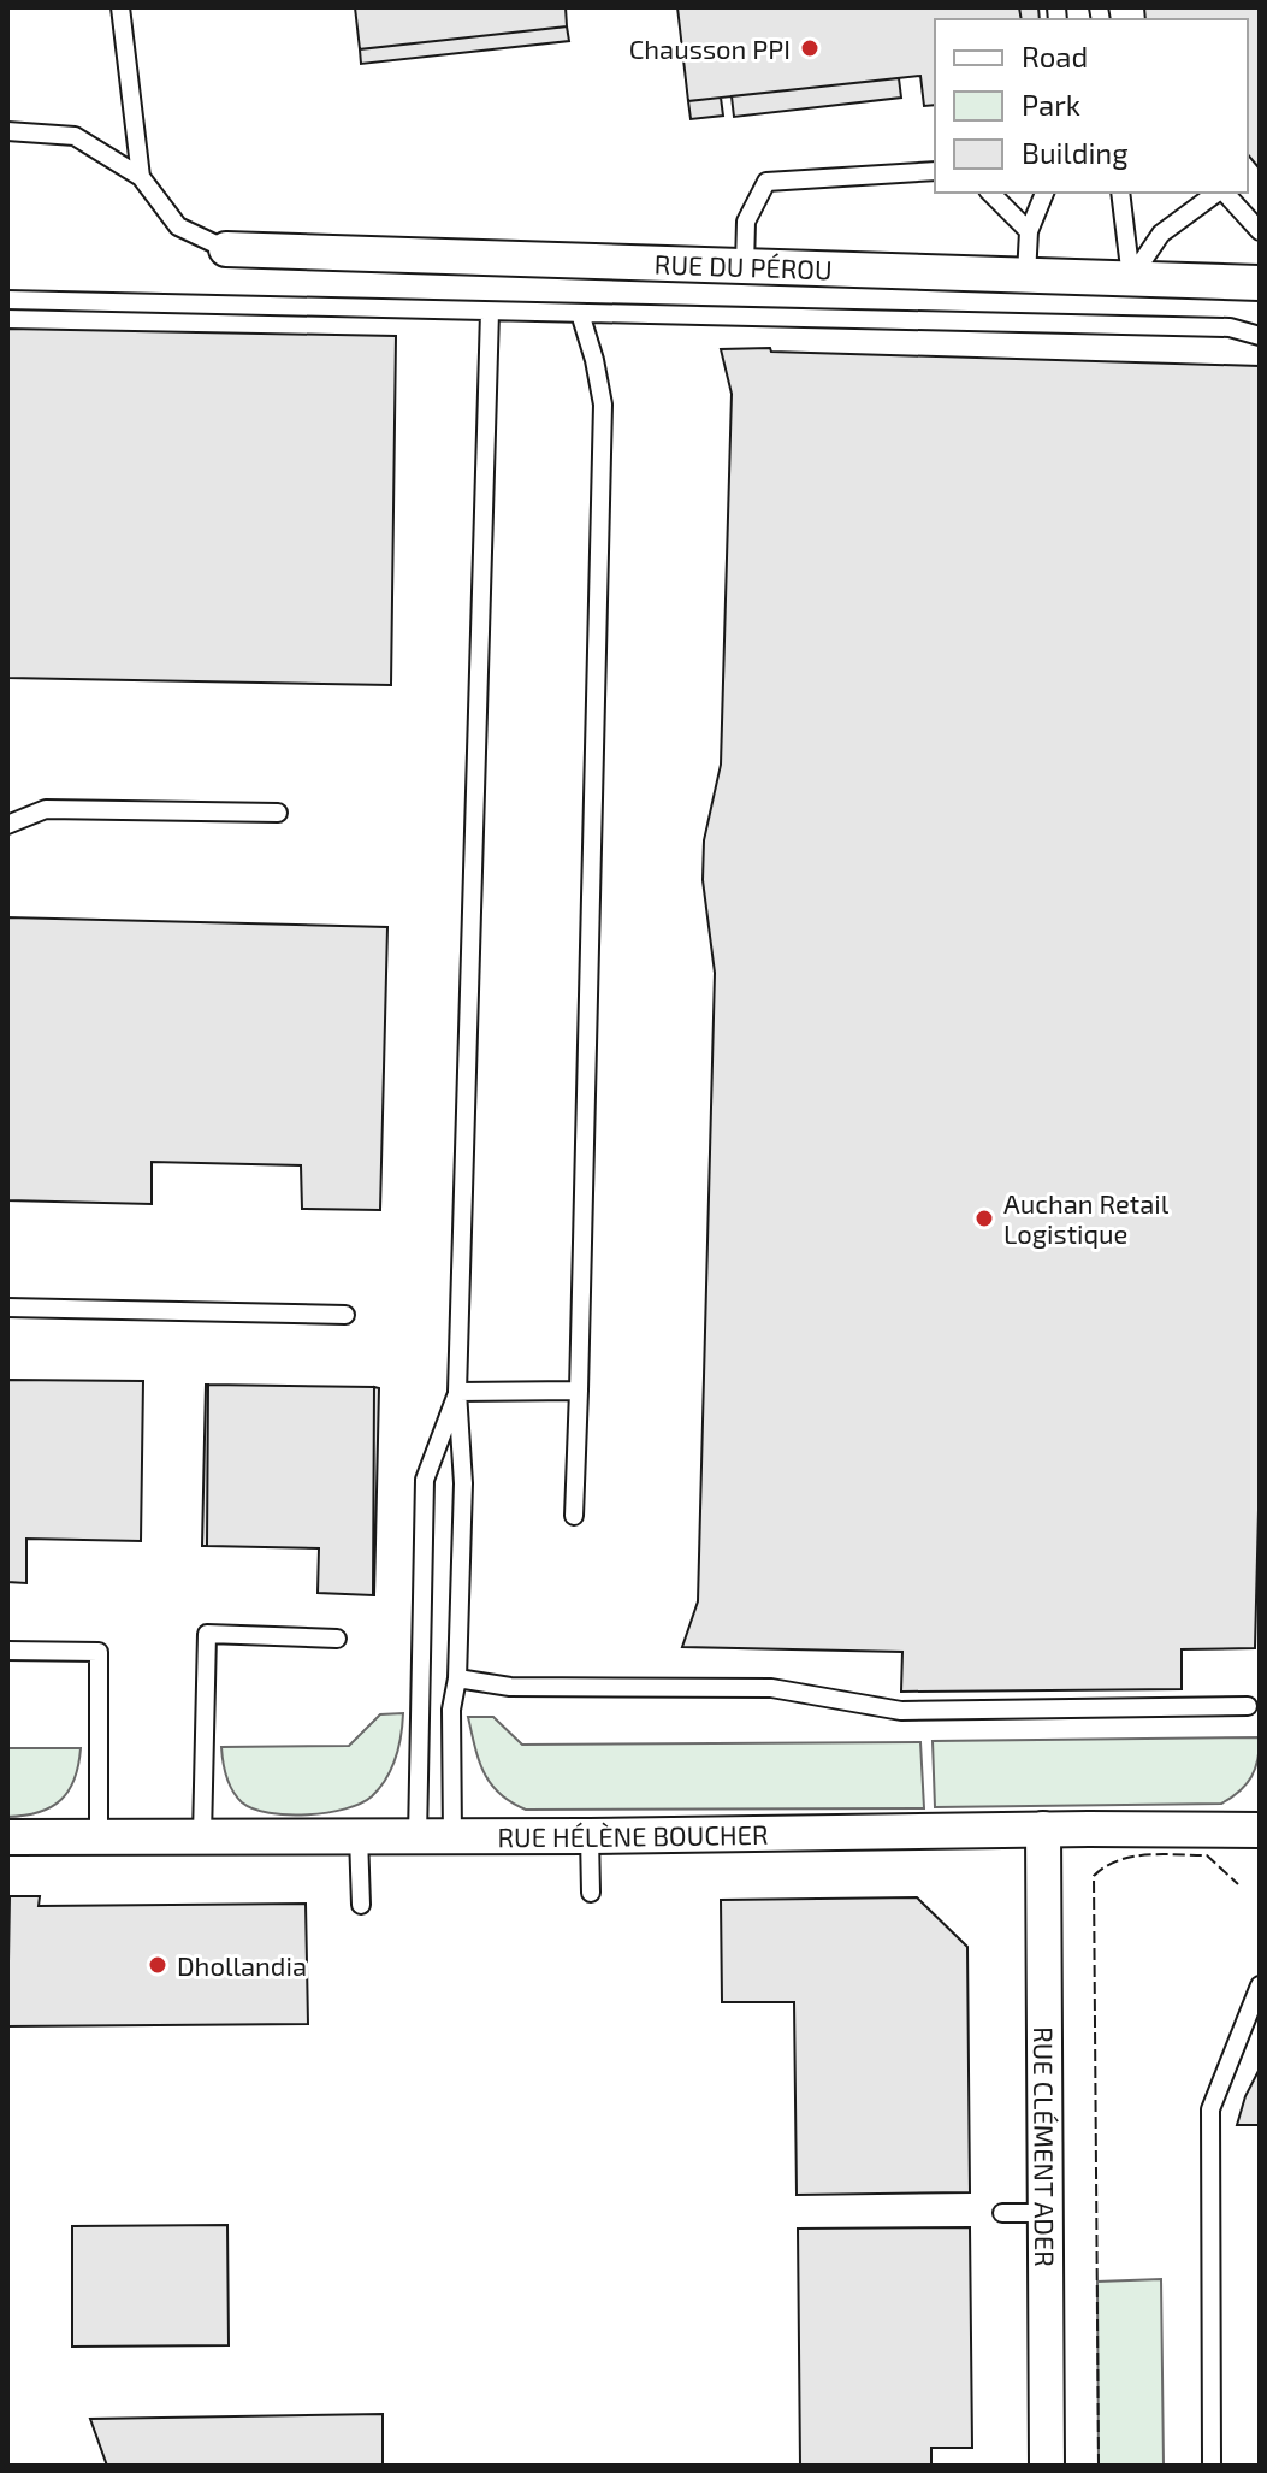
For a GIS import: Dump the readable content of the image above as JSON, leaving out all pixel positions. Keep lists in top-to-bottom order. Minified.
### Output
{"streets":{"street":["RUE DU PÉROU","RUE HÉLÈNE BOUCHER","RUE CLÉMENT ADER"]},"crossings":[["RUE HÉLÈNE BOUCHER","RUE CLÉMENT ADER"]],"places":["Chausson PPI","Auchan Retail Logistique","Dhollandia"],"legend":["Road","Park","Building"]}
